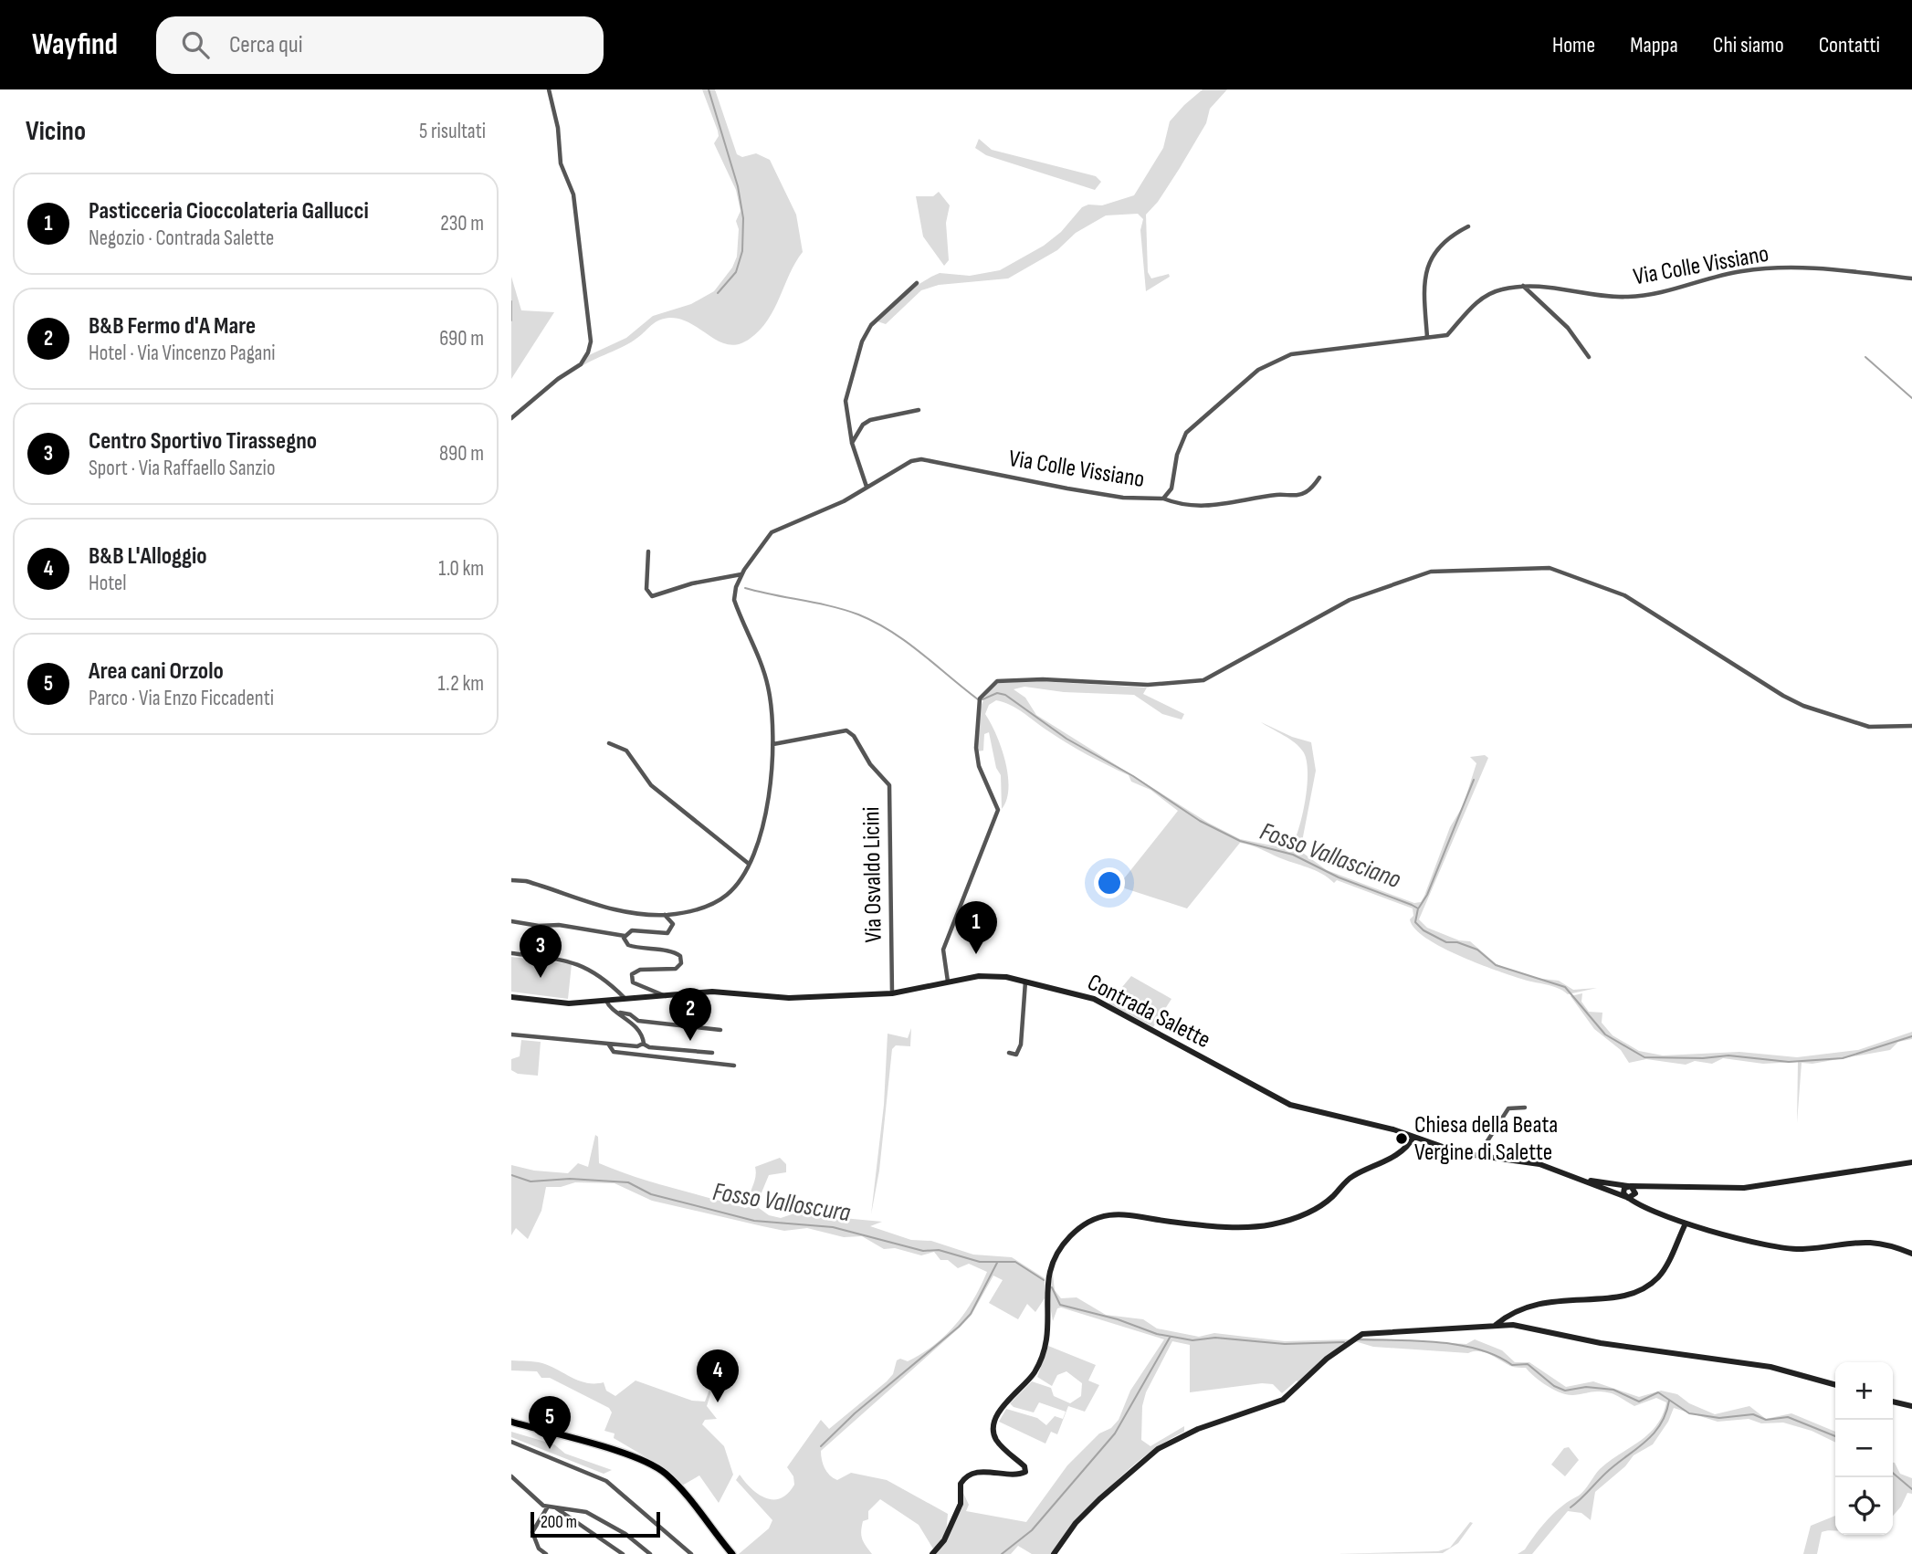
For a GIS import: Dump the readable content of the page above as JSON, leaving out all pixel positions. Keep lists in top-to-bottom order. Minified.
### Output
{"streets":{"street":["Via Colle Vissiano","Via Osvaldo Licini","Contrada Salette"]},"crossings":[["Via Colle Vissiano","Via Osvaldo Licini"],["Via Osvaldo Licini","Contrada Salette"]],"water":["Fosso Vallasciano","Fosso Valloscura"],"places":["Chiesa della Beata Vergine di Salette"],"scale_bar":"200 m","page":{"header":"Wayfind","search":"Cerca qui","nav":["Home","Mappa","Chi siamo","Contatti"],"heading":["Vicino","5 risultati"],"list":[{"mark":"1","name":"Pasticceria Cioccolateria Gallucci","note":"Negozio · Contrada Salette","value":"230 m"},{"mark":"2","name":"B&B Fermo d'A Mare","note":"Hotel · Via Vincenzo Pagani","value":"690 m"},{"mark":"3","name":"Centro Sportivo Tirassegno","note":"Sport · Via Raffaello Sanzio","value":"890 m"},{"mark":"4","name":"B&B L'Alloggio","note":"Hotel","value":"1.0 km"},{"mark":"5","name":"Area cani Orzolo","note":"Parco · Via Enzo Ficcadenti","value":"1.2 km"}],"pins":["1","3","2","4","5"],"map_buttons":["+","−"],"scale":"200 m"}}
